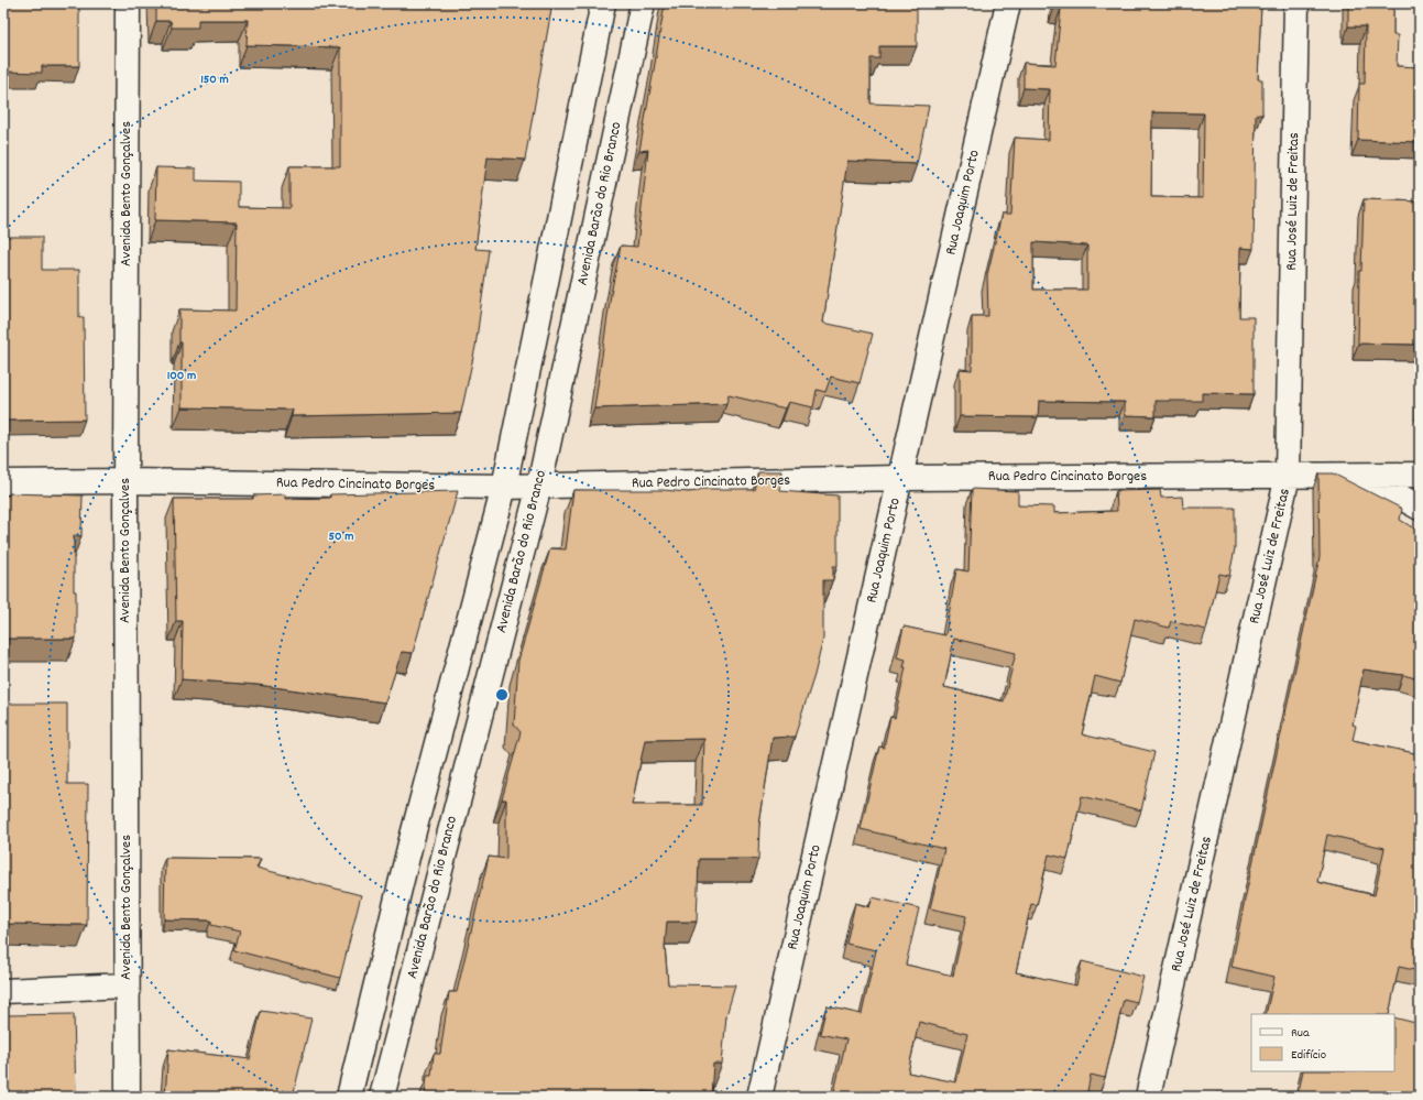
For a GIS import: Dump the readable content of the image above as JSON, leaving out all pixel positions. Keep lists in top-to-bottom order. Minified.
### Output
{"streets":{"street":["Avenida Bento Gonçalves","Rua José Luiz de Freitas","Rua Joaquim Porto","Avenida Barão do Rio Branco","Rua Pedro Cincinato Borges"]},"crossings":[["Avenida Bento Gonçalves","Rua Pedro Cincinato Borges"],["Rua José Luiz de Freitas","Rua Pedro Cincinato Borges"],["Rua Joaquim Porto","Rua Pedro Cincinato Borges"],["Avenida Barão do Rio Branco","Rua Pedro Cincinato Borges"]],"legend":["Rua","Edifício"],"rings":["150 m","100 m","50 m"]}
